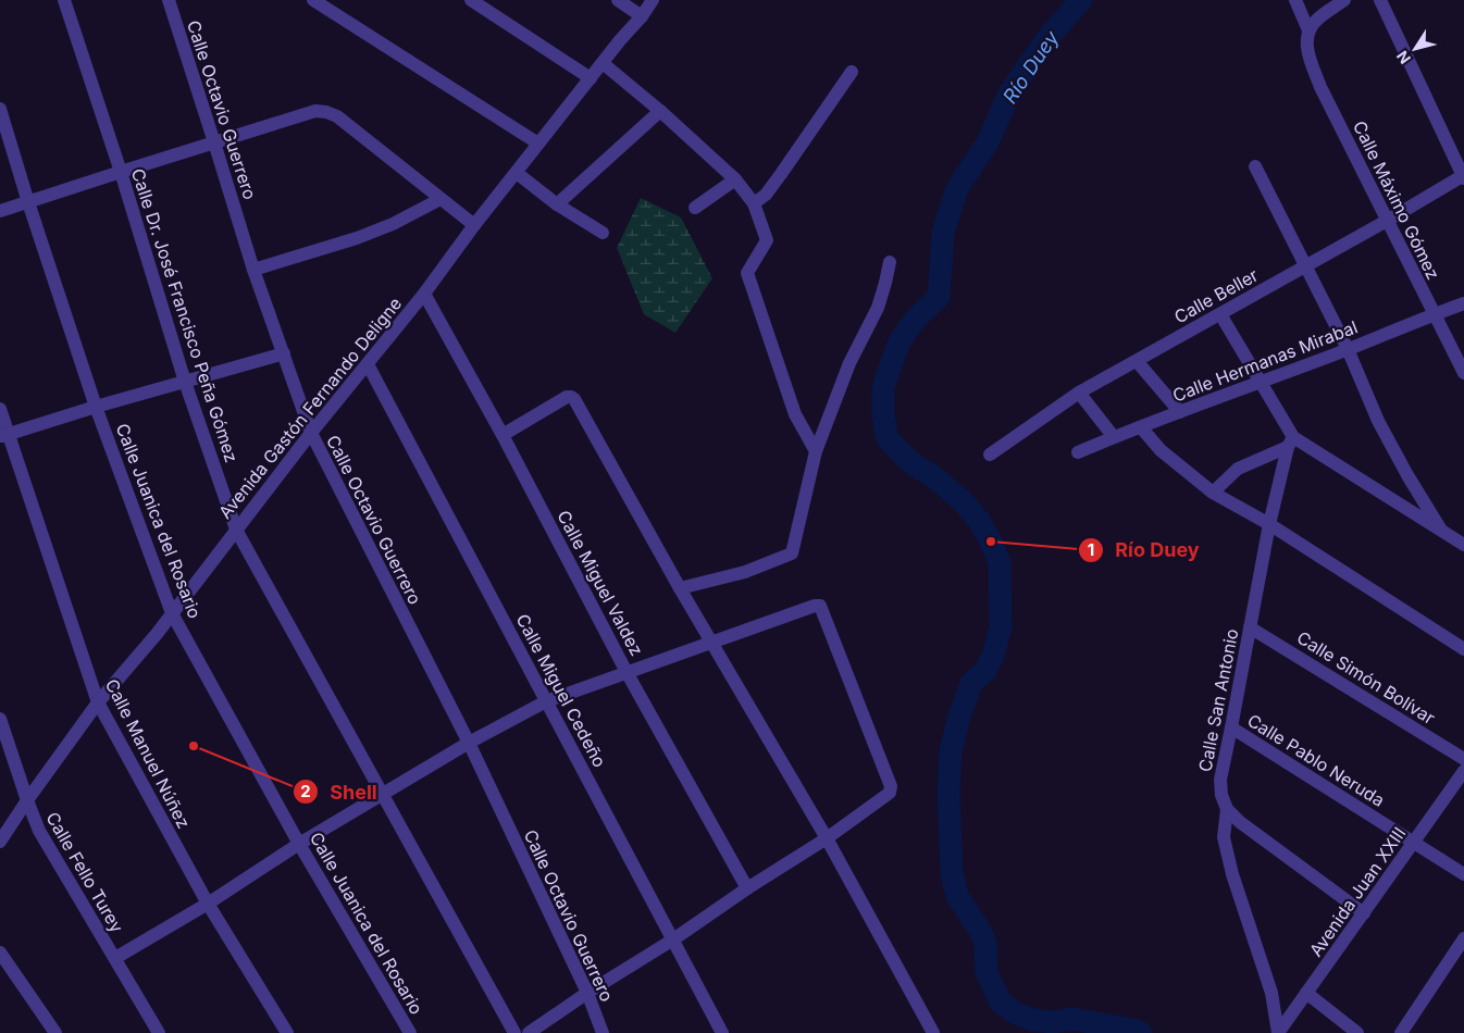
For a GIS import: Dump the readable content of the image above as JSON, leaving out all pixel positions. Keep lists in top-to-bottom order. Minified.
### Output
{"streets":{"street":["Calle Octavio Guerrero","Calle Máximo Gómez","Calle Beller","Calle Dr. José Francisco Peña Gómez","Calle Hermanas Mirabal","Avenida Gastón Fernando Deligne","Calle Juanica del Rosario","Calle Miguel Valdez","Calle Simón Bolívar","Calle Miguel Cedeño","Calle San Antonio","Calle Manuel Núñez","Calle Pablo Neruda","Calle Fello Turey","Avenida Juan XXIII"]},"crossings":[["Calle Octavio Guerrero","Avenida Gastón Fernando Deligne"],["Calle Máximo Gómez","Calle Beller"],["Calle Máximo Gómez","Calle Hermanas Mirabal"],["Calle Dr. José Francisco Peña Gómez","Avenida Gastón Fernando Deligne"],["Avenida Gastón Fernando Deligne","Calle Juanica del Rosario"],["Avenida Gastón Fernando Deligne","Calle Miguel Valdez"],["Avenida Gastón Fernando Deligne","Calle Miguel Cedeño"],["Avenida Gastón Fernando Deligne","Calle Manuel Núñez"],["Avenida Gastón Fernando Deligne","Calle Fello Turey"],["Calle Simón Bolívar","Calle San Antonio"],["Calle San Antonio","Calle Pablo Neruda"],["Calle San Antonio","Avenida Juan XXIII"],["Calle Pablo Neruda","Avenida Juan XXIII"]],"water":["Río Duey"],"places":["Río Duey","Shell"],"north":"bottom left"}
